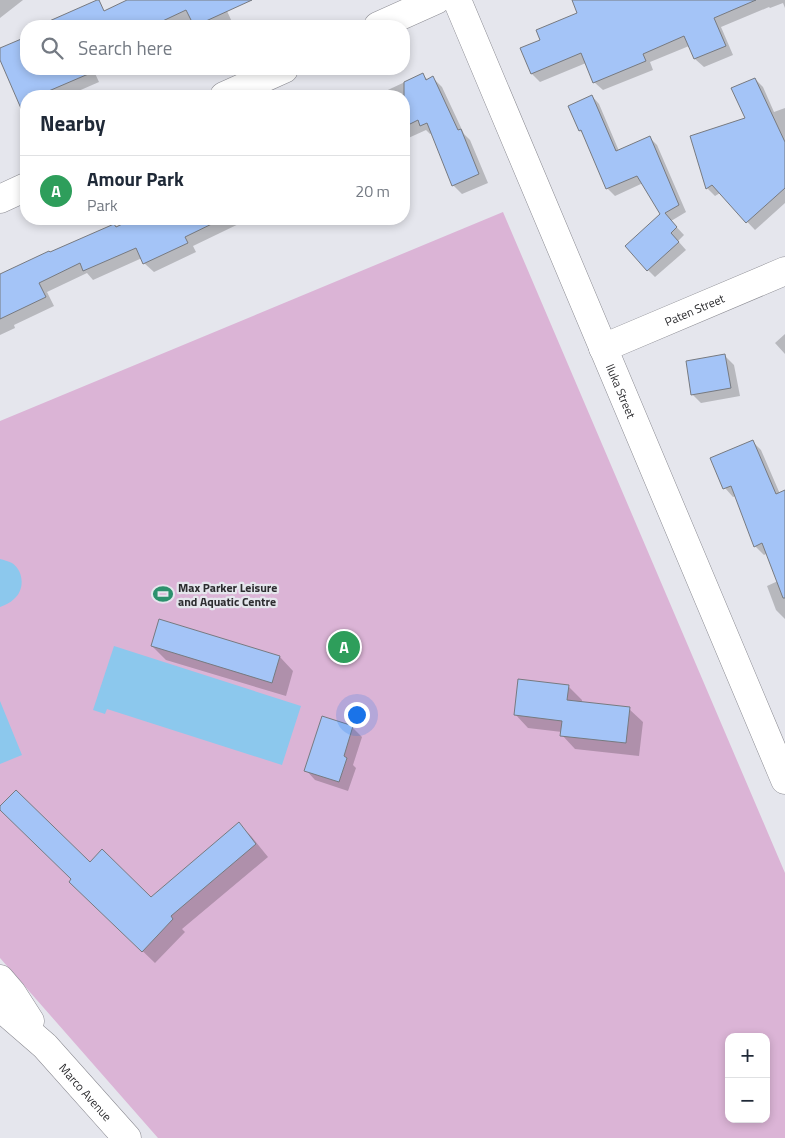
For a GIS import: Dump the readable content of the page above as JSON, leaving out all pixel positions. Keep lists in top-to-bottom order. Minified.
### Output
{"streets":{"street":["Paten Street","Iluka Street","Marco Avenue"]},"crossings":[["Paten Street","Iluka Street"]],"places":{"sports":["Max Parker Leisure and Aquatic Centre"]},"page":{"search":"Search here","heading":"Nearby","list":[{"mark":"A","name":"Amour Park","note":"Park","value":"20 m"}],"pins":"A","map_buttons":["+","−"]}}
